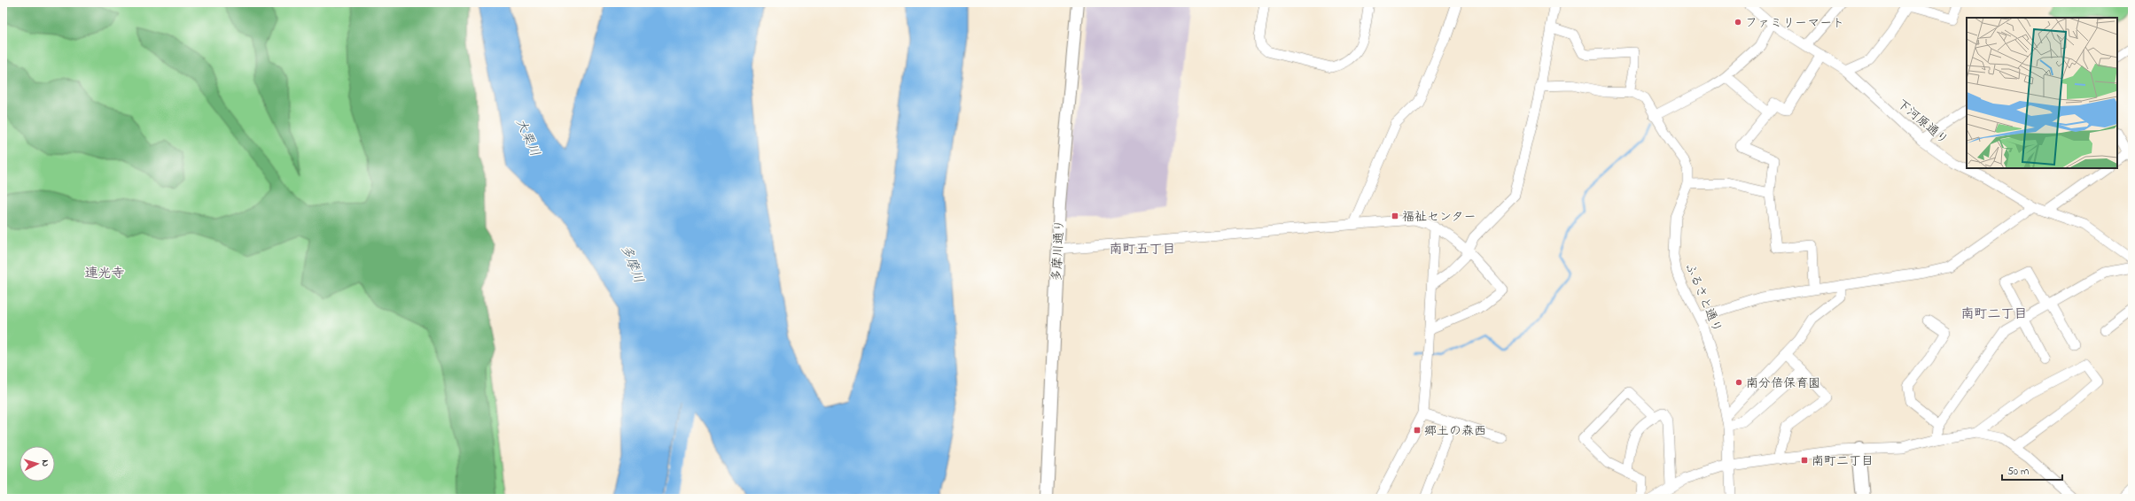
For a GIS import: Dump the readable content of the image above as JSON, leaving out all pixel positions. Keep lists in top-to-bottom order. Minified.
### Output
{"streets":{"street":["下河原通り","多摩川通り","ふるさと通り"]},"districts":["南町五丁目","連光寺","南町二丁目"],"water":["大栗川","多摩川"],"places":{"other":["ファミリーマート","南分倍保育園"],"transit":["福祉センター","郷土の森西","南町二丁目"]},"scale_bar":"50 m","north":"right"}
